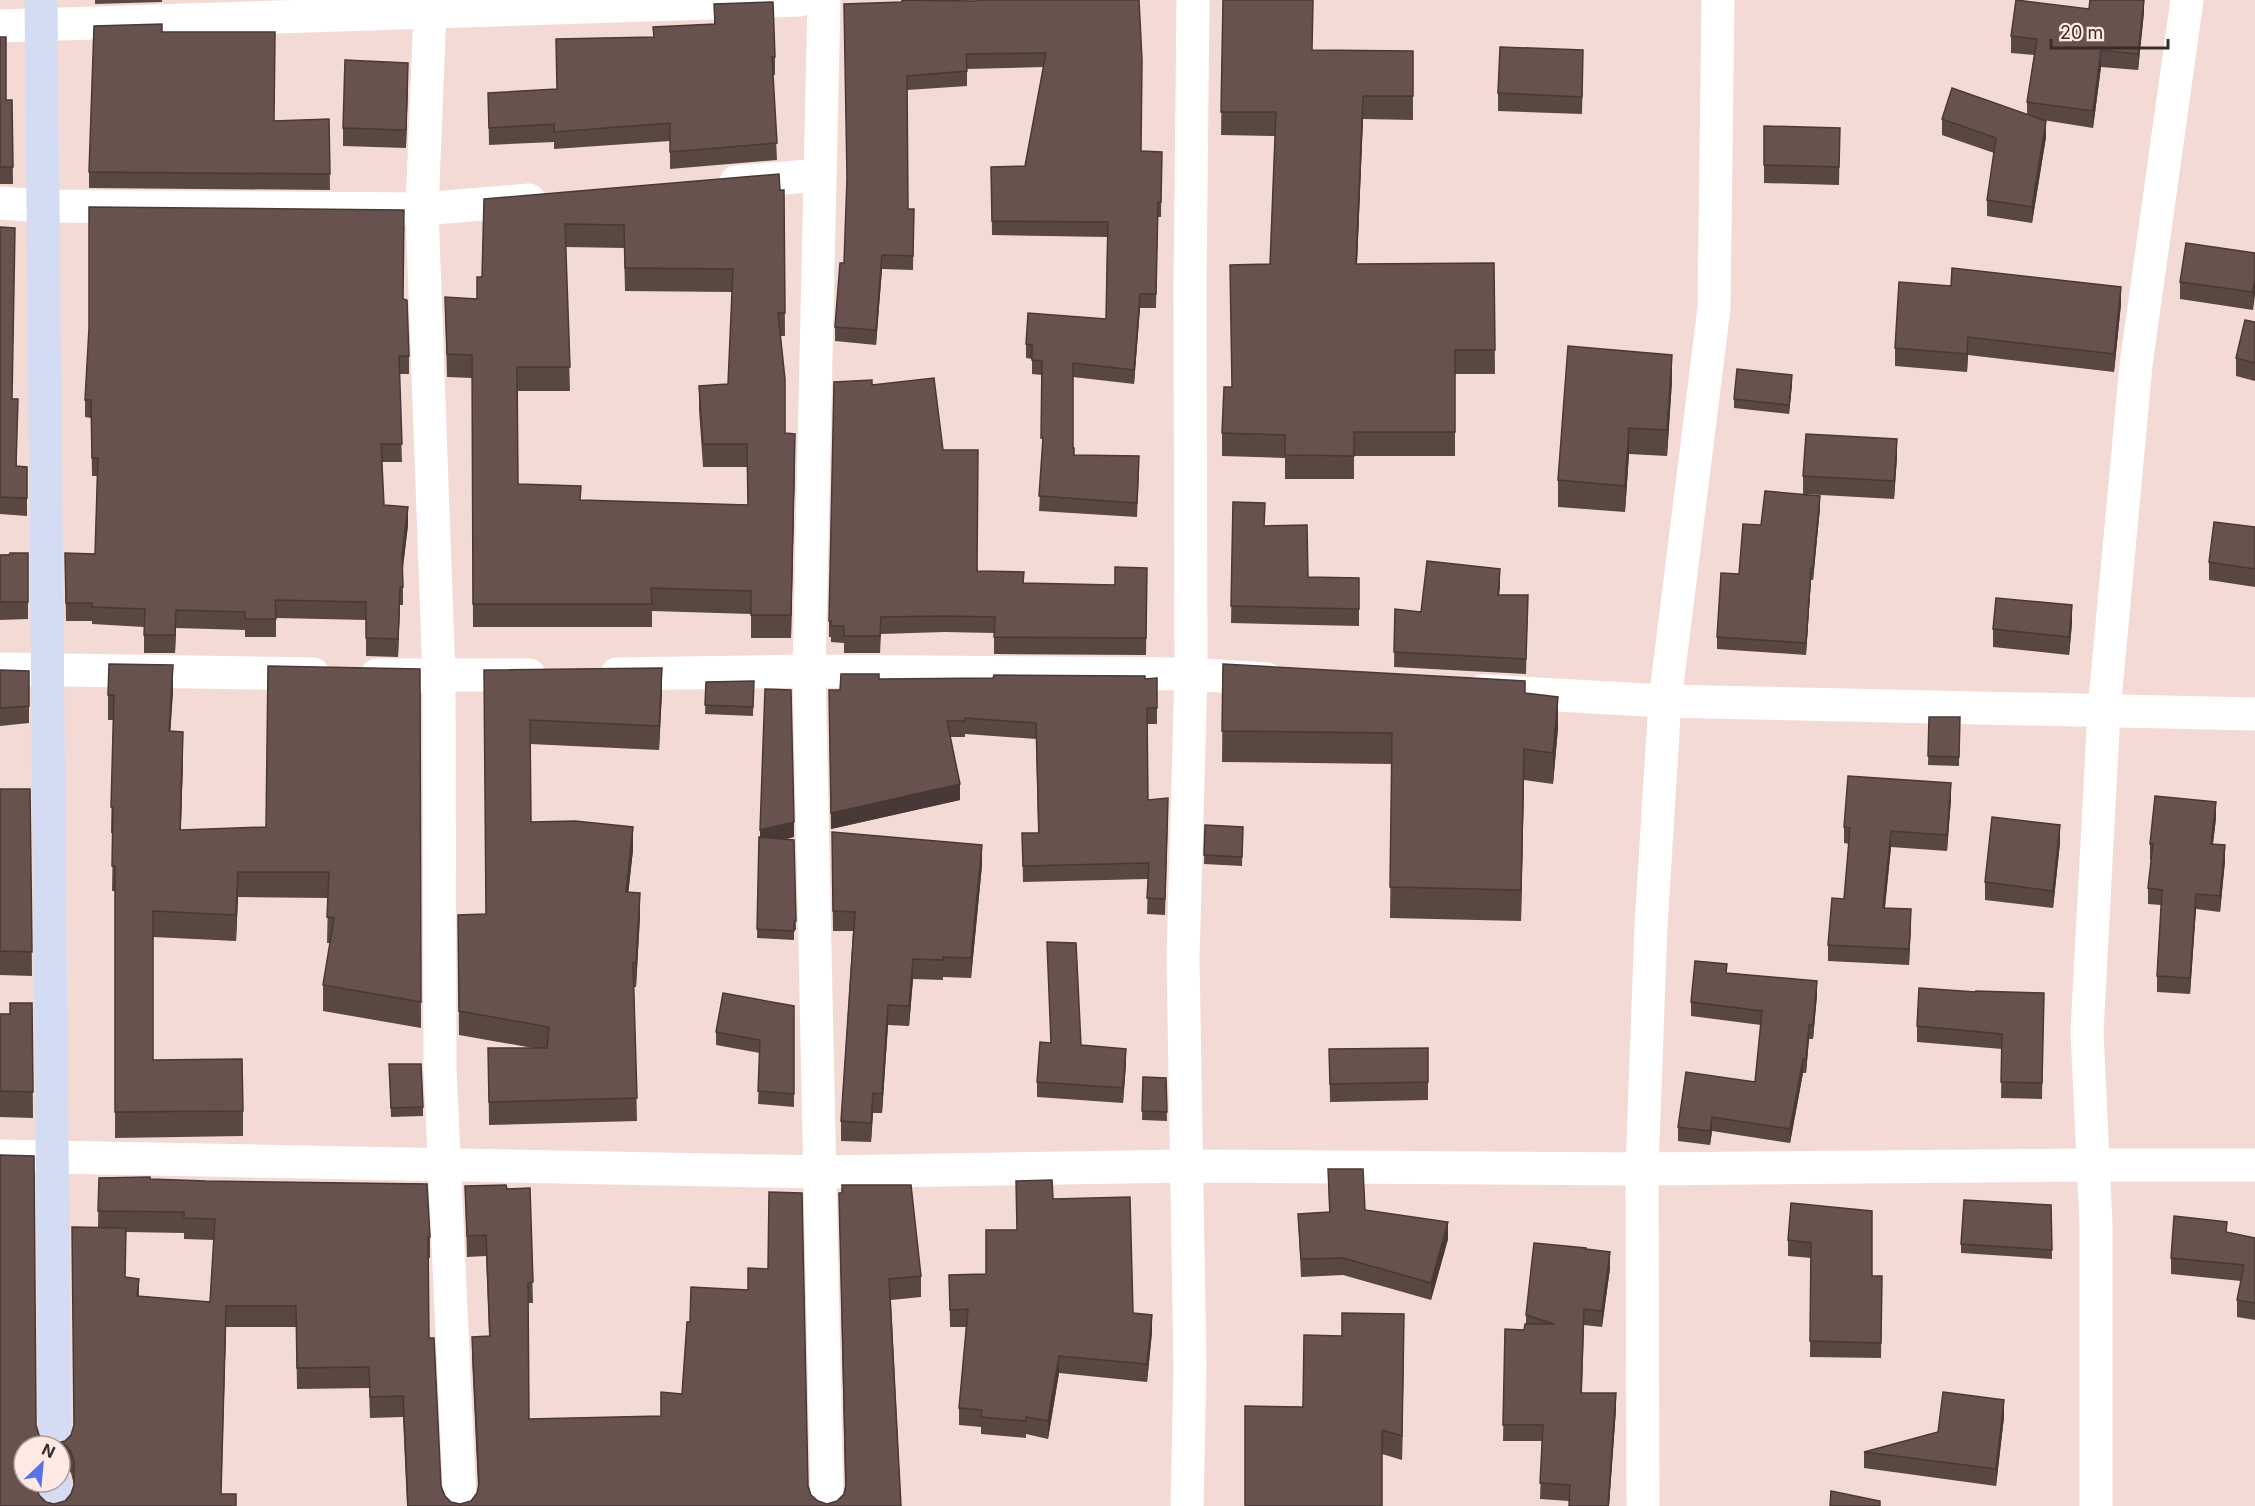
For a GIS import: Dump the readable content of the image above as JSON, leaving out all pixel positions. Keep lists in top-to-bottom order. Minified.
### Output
{"scale_bar":"20 m","north":"top right"}
